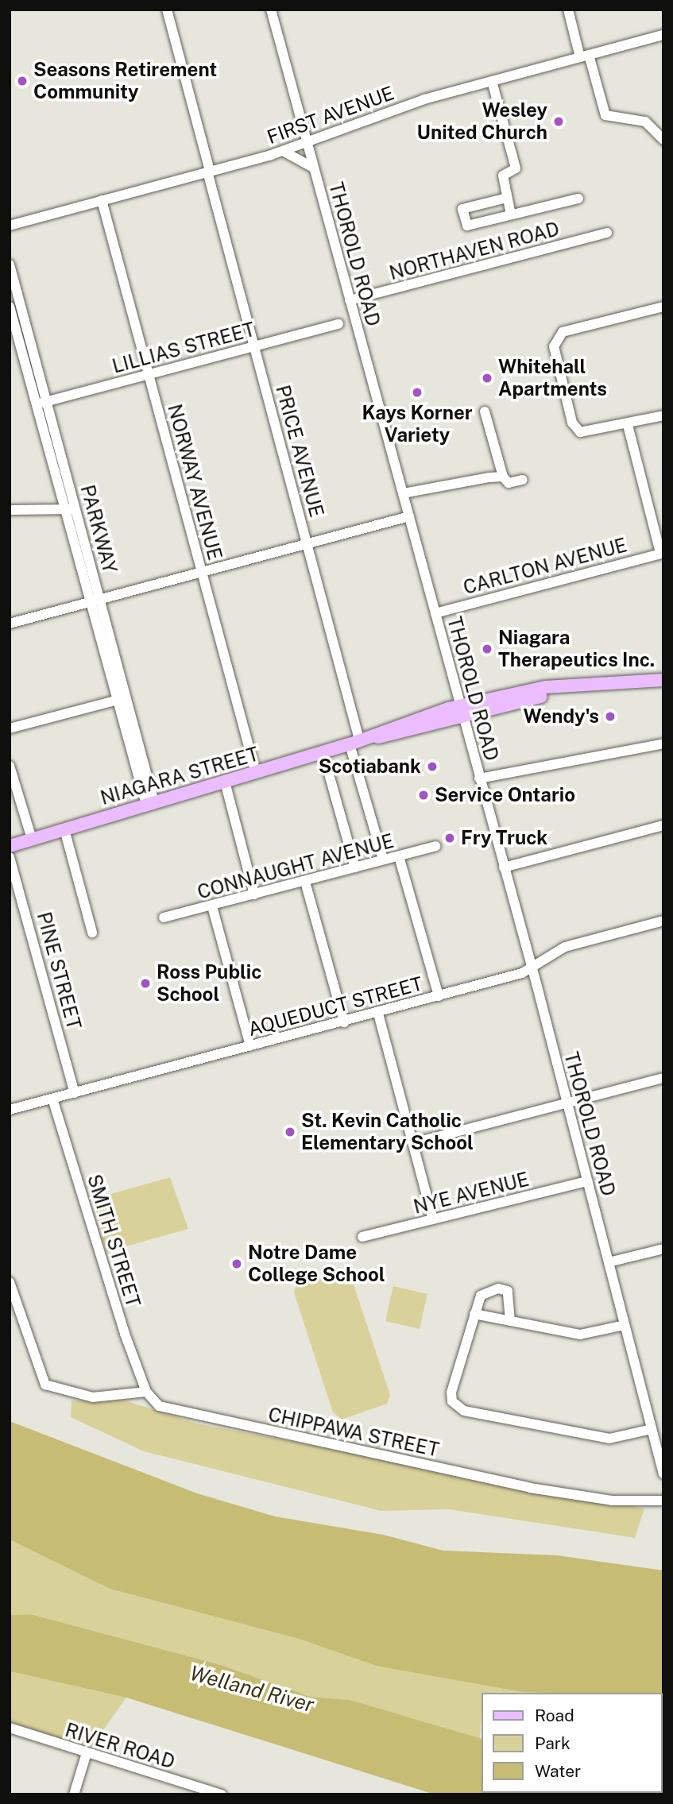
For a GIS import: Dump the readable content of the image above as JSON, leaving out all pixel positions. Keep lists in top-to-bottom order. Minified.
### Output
{"streets":{"main road":["NIAGARA STREET"],"street":["FIRST AVENUE","NORTHAVEN ROAD","THOROLD ROAD","LILLIAS STREET","PRICE AVENUE","NORWAY AVENUE","PARKWAY","CARLTON AVENUE","CONNAUGHT AVENUE","PINE STREET","AQUEDUCT STREET","NYE AVENUE","SMITH STREET","CHIPPAWA STREET","RIVER ROAD"]},"crossings":[["FIRST AVENUE","THOROLD ROAD"],["FIRST AVENUE","PRICE AVENUE"],["FIRST AVENUE","NORWAY AVENUE"],["NORTHAVEN ROAD","THOROLD ROAD"],["THOROLD ROAD","CARLTON AVENUE"],["THOROLD ROAD","NIAGARA STREET"],["THOROLD ROAD","AQUEDUCT STREET"],["THOROLD ROAD","NYE AVENUE"],["LILLIAS STREET","PRICE AVENUE"],["LILLIAS STREET","NORWAY AVENUE"],["LILLIAS STREET","PARKWAY"],["PRICE AVENUE","NIAGARA STREET"],["PRICE AVENUE","CONNAUGHT AVENUE"],["NORWAY AVENUE","NIAGARA STREET"],["PARKWAY","NIAGARA STREET"],["PINE STREET","AQUEDUCT STREET"],["AQUEDUCT STREET","SMITH STREET"],["SMITH STREET","CHIPPAWA STREET"]],"water":["Welland River"],"places":["Seasons Retirement Community","Wesley United Church","Whitehall Apartments","Kays Korner Variety","Niagara Therapeutics Inc.","Wendy's","Scotiabank","Service Ontario","Fry Truck","Ross Public School","St. Kevin Catholic Elementary School","Notre Dame College School"],"legend":["Road","Park","Water"]}
